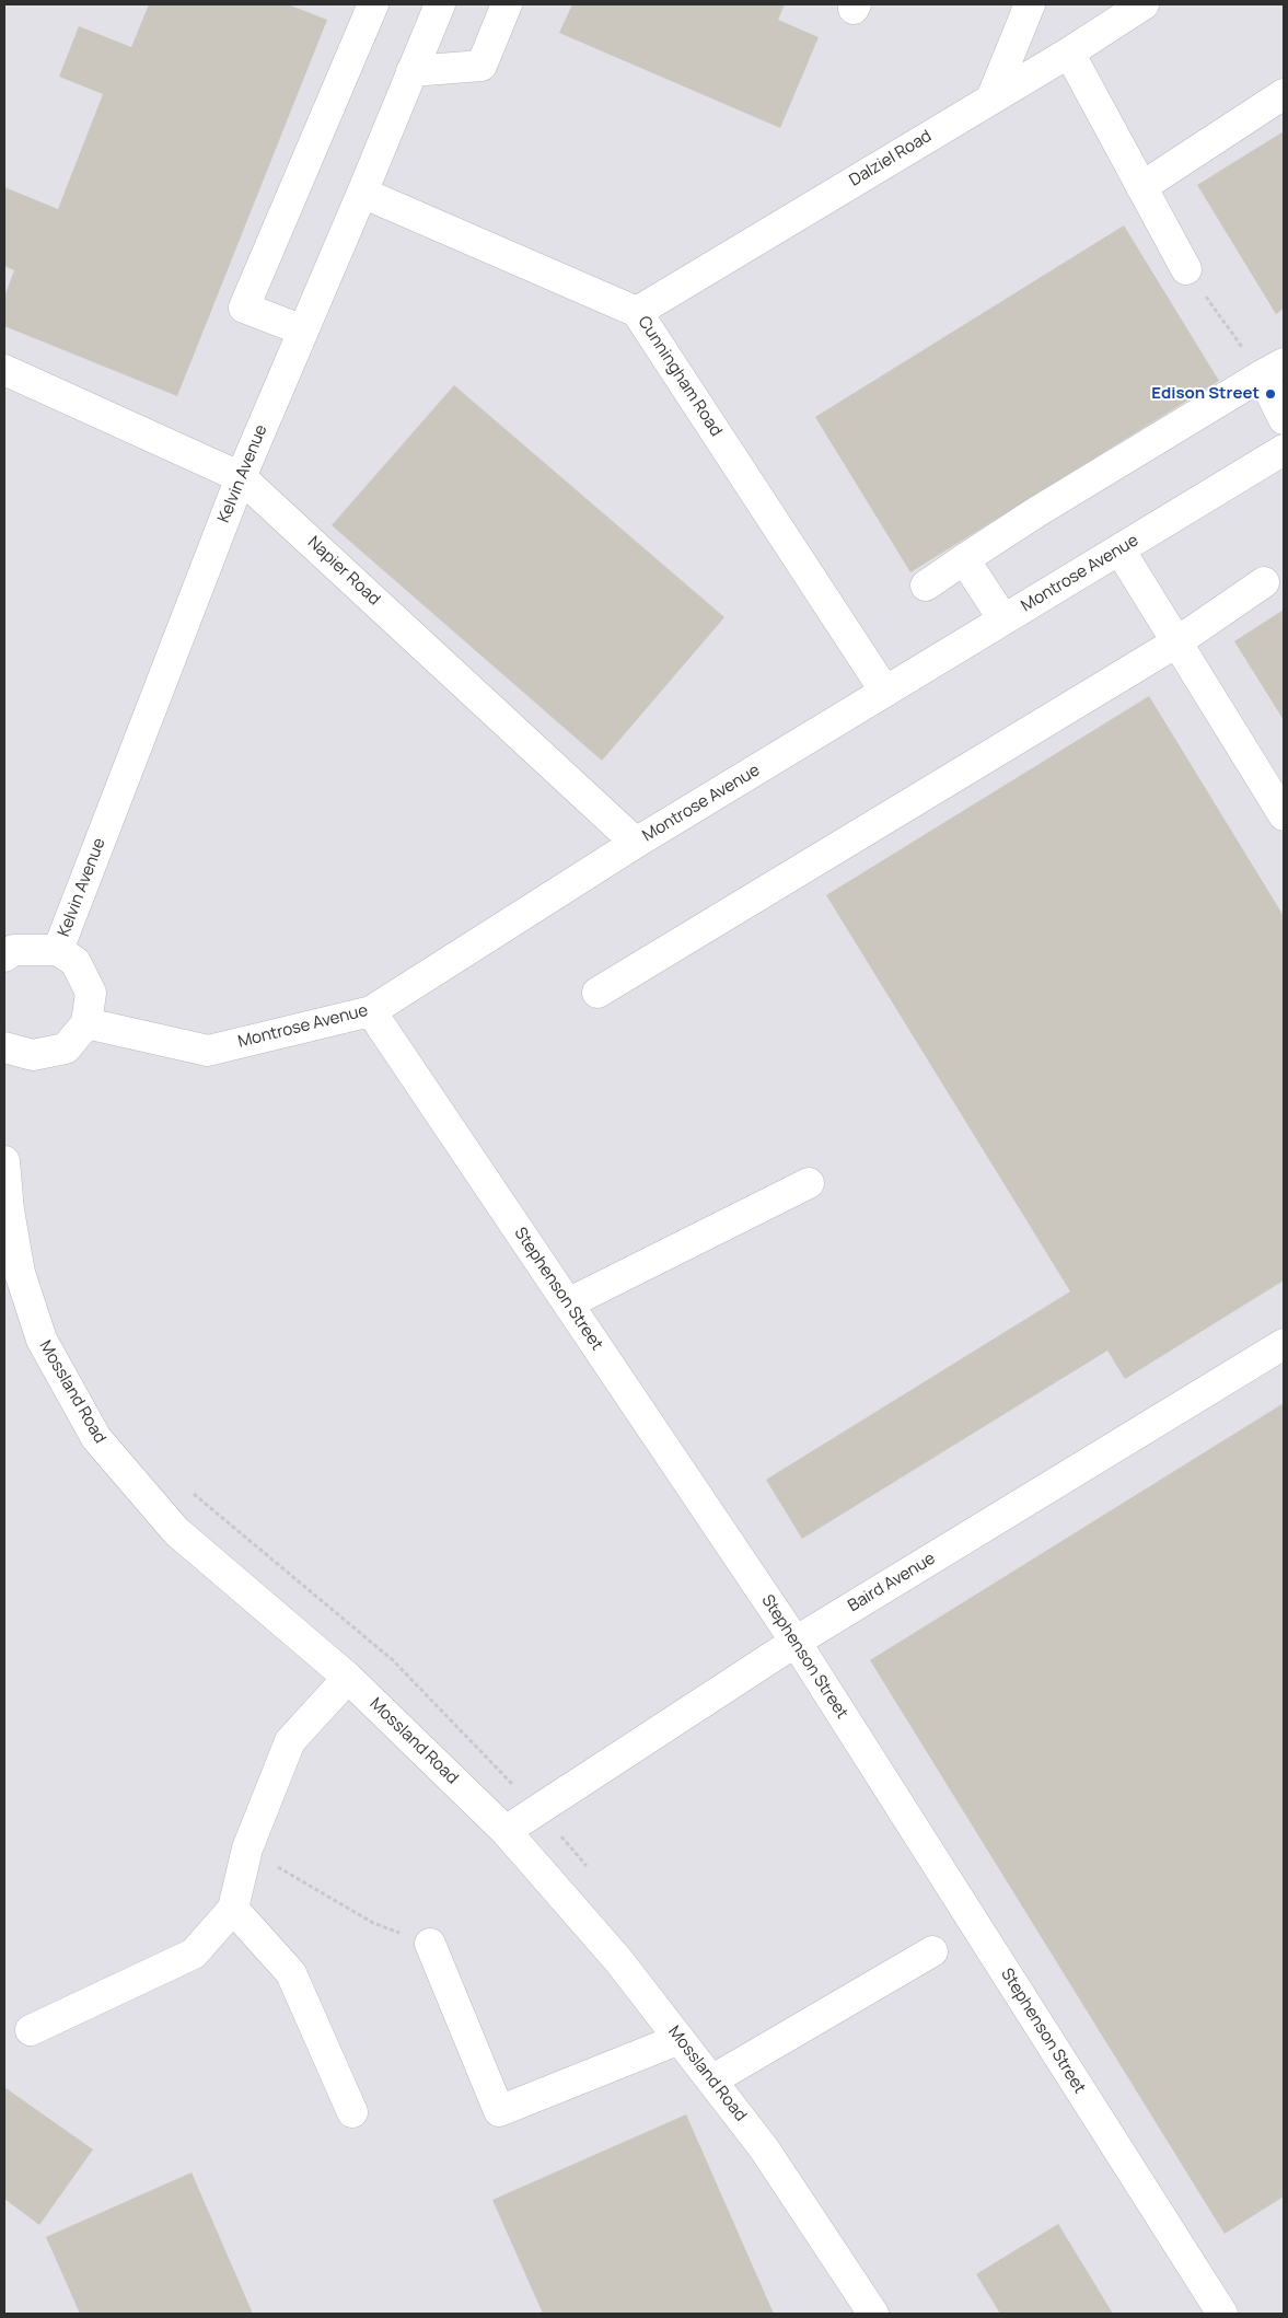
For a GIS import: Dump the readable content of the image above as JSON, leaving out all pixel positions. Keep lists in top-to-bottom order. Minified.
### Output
{"streets":{"street":["Dalziel Road","Cunningham Road","Kelvin Avenue","Napier Road","Montrose Avenue","Stephenson Street","Mossland Road","Baird Avenue"]},"crossings":[["Dalziel Road","Cunningham Road"],["Cunningham Road","Kelvin Avenue"],["Cunningham Road","Montrose Avenue"],["Kelvin Avenue","Napier Road"],["Napier Road","Montrose Avenue"],["Montrose Avenue","Stephenson Street"],["Stephenson Street","Baird Avenue"],["Mossland Road","Baird Avenue"]],"places":["Edison Street"]}
